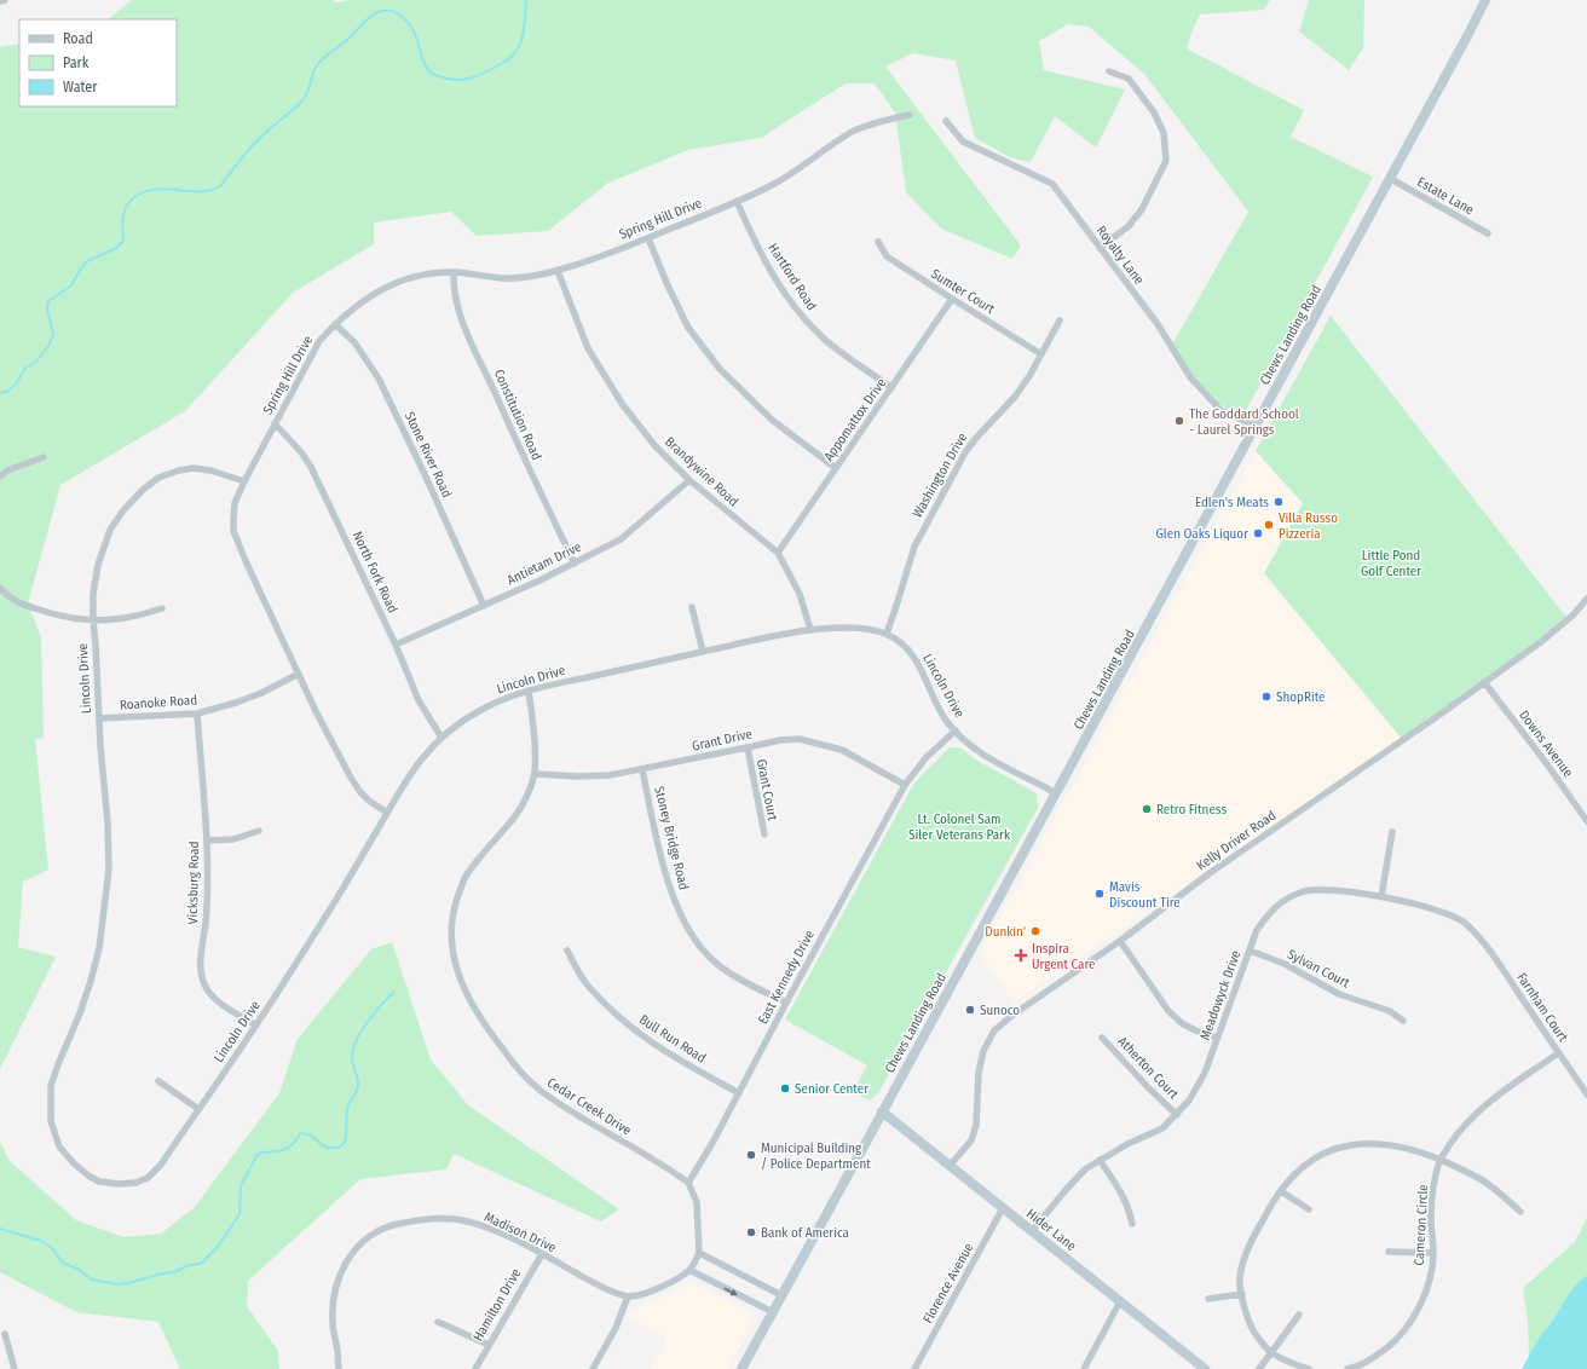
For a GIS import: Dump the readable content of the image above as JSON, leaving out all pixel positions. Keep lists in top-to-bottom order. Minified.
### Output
{"streets":{"main road":["Chews Landing Road","Hider Lane"],"street":["Estate Lane","Spring Hill Drive","Royalty Lane","Hartford Road","Sumter Court","Constitution Road","Appomattox Drive","Stone River Road","Brandywine Road","Washington Drive","Antietam Drive","North Fork Road","Lincoln Drive","Roanoke Road","Grant Drive","Downs Avenue","Grant Court","Stoney Bridge Road","Kelly Driver Road","Vicksburg Road","Sylvan Court","East Kennedy Drive","Meadowyck Drive","Farnham Court","Bull Run Road","Atherton Court","Cedar Creek Drive","Cameron Circle","Madison Drive","Florence Avenue","Hamilton Drive"]},"crossings":[["Estate Lane","Chews Landing Road"],["Spring Hill Drive","Hartford Road"],["Spring Hill Drive","Constitution Road"],["Spring Hill Drive","Stone River Road"],["Spring Hill Drive","Brandywine Road"],["Spring Hill Drive","North Fork Road"],["Spring Hill Drive","Lincoln Drive"],["Spring Hill Drive","Roanoke Road"],["Royalty Lane","Chews Landing Road"],["Hartford Road","Appomattox Drive"],["Sumter Court","Appomattox Drive"],["Sumter Court","Washington Drive"],["Chews Landing Road","Lincoln Drive"],["Chews Landing Road","Hider Lane"],["Constitution Road","Antietam Drive"],["Appomattox Drive","Brandywine Road"],["Stone River Road","Antietam Drive"],["Brandywine Road","Antietam Drive"],["Brandywine Road","Lincoln Drive"],["Washington Drive","Lincoln Drive"],["Antietam Drive","North Fork Road"],["North Fork Road","Lincoln Drive"],["Lincoln Drive","Roanoke Road"],["Lincoln Drive","Vicksburg Road"],["Lincoln Drive","East Kennedy Drive"],["Lincoln Drive","Cedar Creek Drive"],["Roanoke Road","Vicksburg Road"],["Grant Drive","Grant Court"],["Grant Drive","Stoney Bridge Road"],["Grant Drive","East Kennedy Drive"],["Grant Drive","Cedar Creek Drive"],["Downs Avenue","Kelly Driver Road"],["Stoney Bridge Road","East Kennedy Drive"],["Kelly Driver Road","Hider Lane"],["Sylvan Court","Meadowyck Drive"],["East Kennedy Drive","Bull Run Road"],["East Kennedy Drive","Cedar Creek Drive"],["Meadowyck Drive","Farnham Court"],["Meadowyck Drive","Atherton Court"],["Meadowyck Drive","Hider Lane"],["Farnham Court","Cameron Circle"],["Hider Lane","Florence Avenue"],["Madison Drive","Hamilton Drive"]],"parks":["Little Pond Golf Center","Lt. Colonel Sam Siler Veterans Park"],"places":{"other":["The Goddard School - Laurel Springs","Edlen's Meats","Villa Russo Pizzeria","Glen Oaks Liquor","ShopRite","Retro Fitness","Mavis Discount Tire","Dunkin'","Sunoco","Senior Center","Municipal Building / Police Department","Bank of America"],"health":["Inspira Urgent Care"]},"legend":["Road","Park","Water"]}
